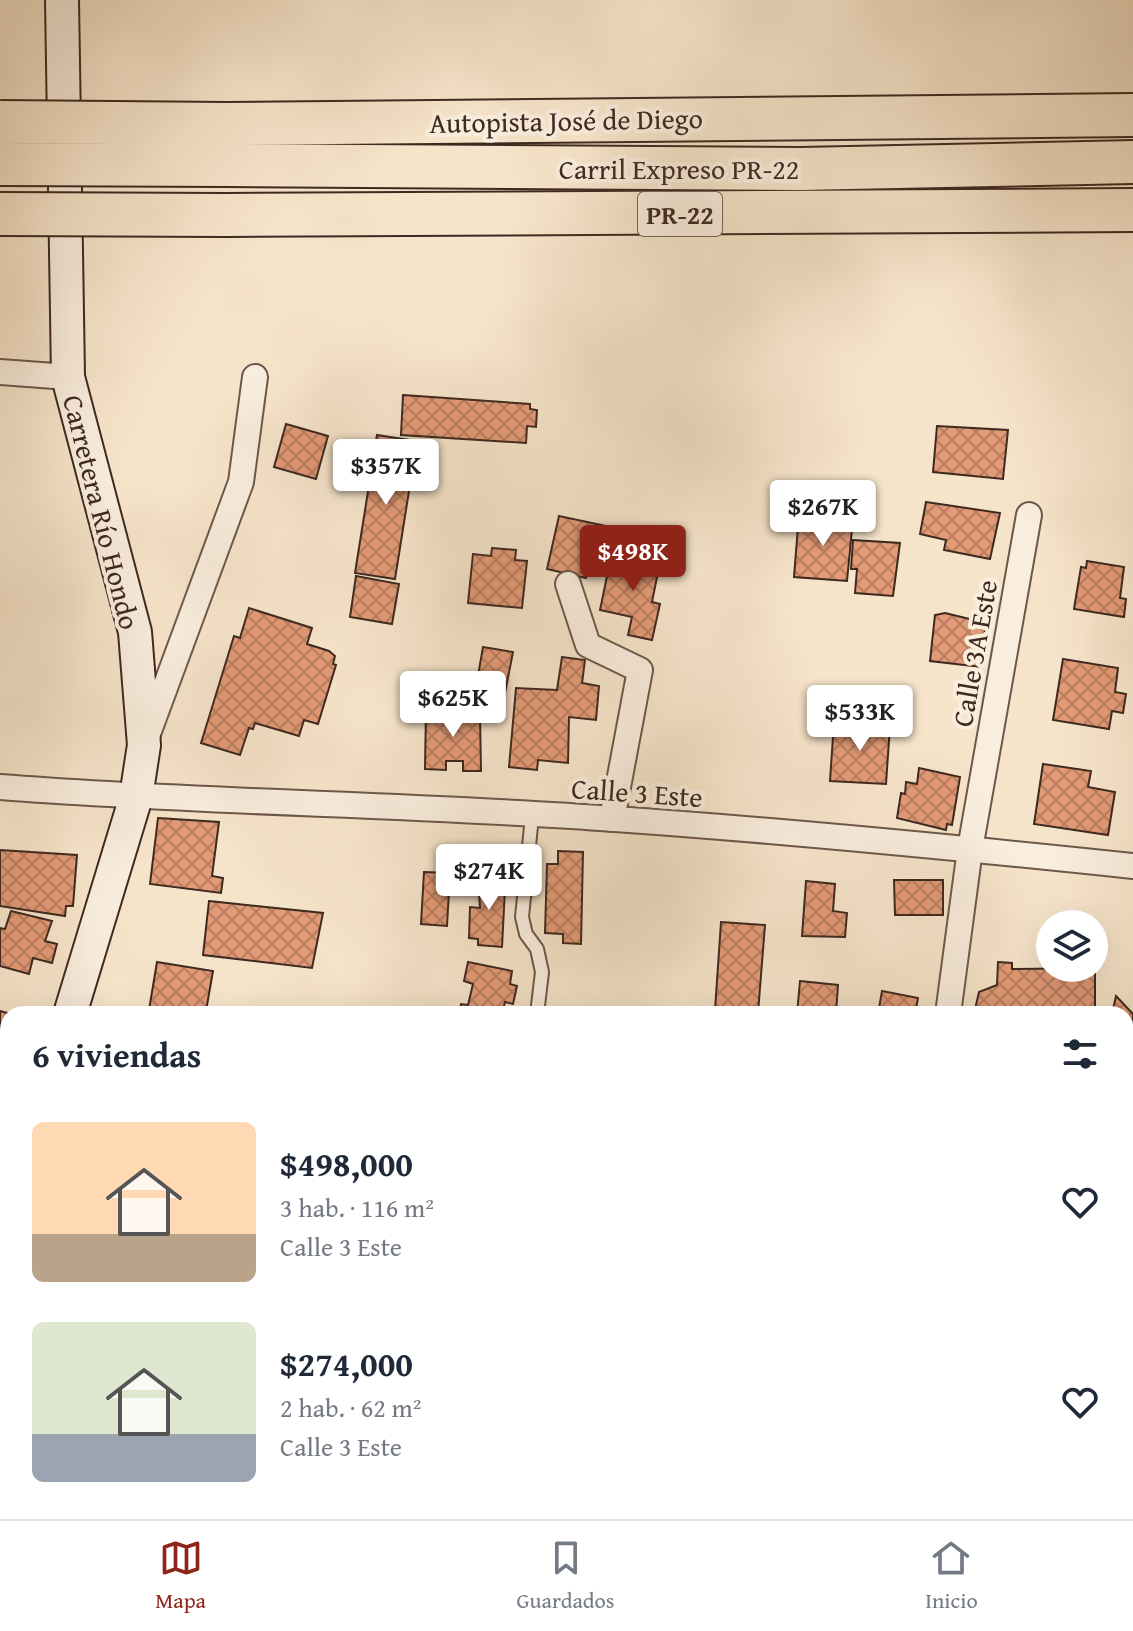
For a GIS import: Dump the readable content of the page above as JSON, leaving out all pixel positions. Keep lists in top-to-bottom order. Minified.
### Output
{"streets":{"highway":["Autopista José de Diego","Carril Expreso PR-22","PR-22"],"street":["Carretera Río Hondo","Calle 3A Este","Calle 3 Este"]},"crossings":[["Carretera Río Hondo","Calle 3 Este"],["Calle 3A Este","Calle 3 Este"]],"page":{"price":["$357K","$267K","$498K","$625K","$533K","$274K"],"heading":"6 viviendas","list":[{"name":"$498,000","note":"3 hab. · 116 m² · Calle 3 Este"},{"name":"$274,000","note":"2 hab. · 62 m² · Calle 3 Este"}],"tabs":["Mapa","Guardados","Inicio"]}}
